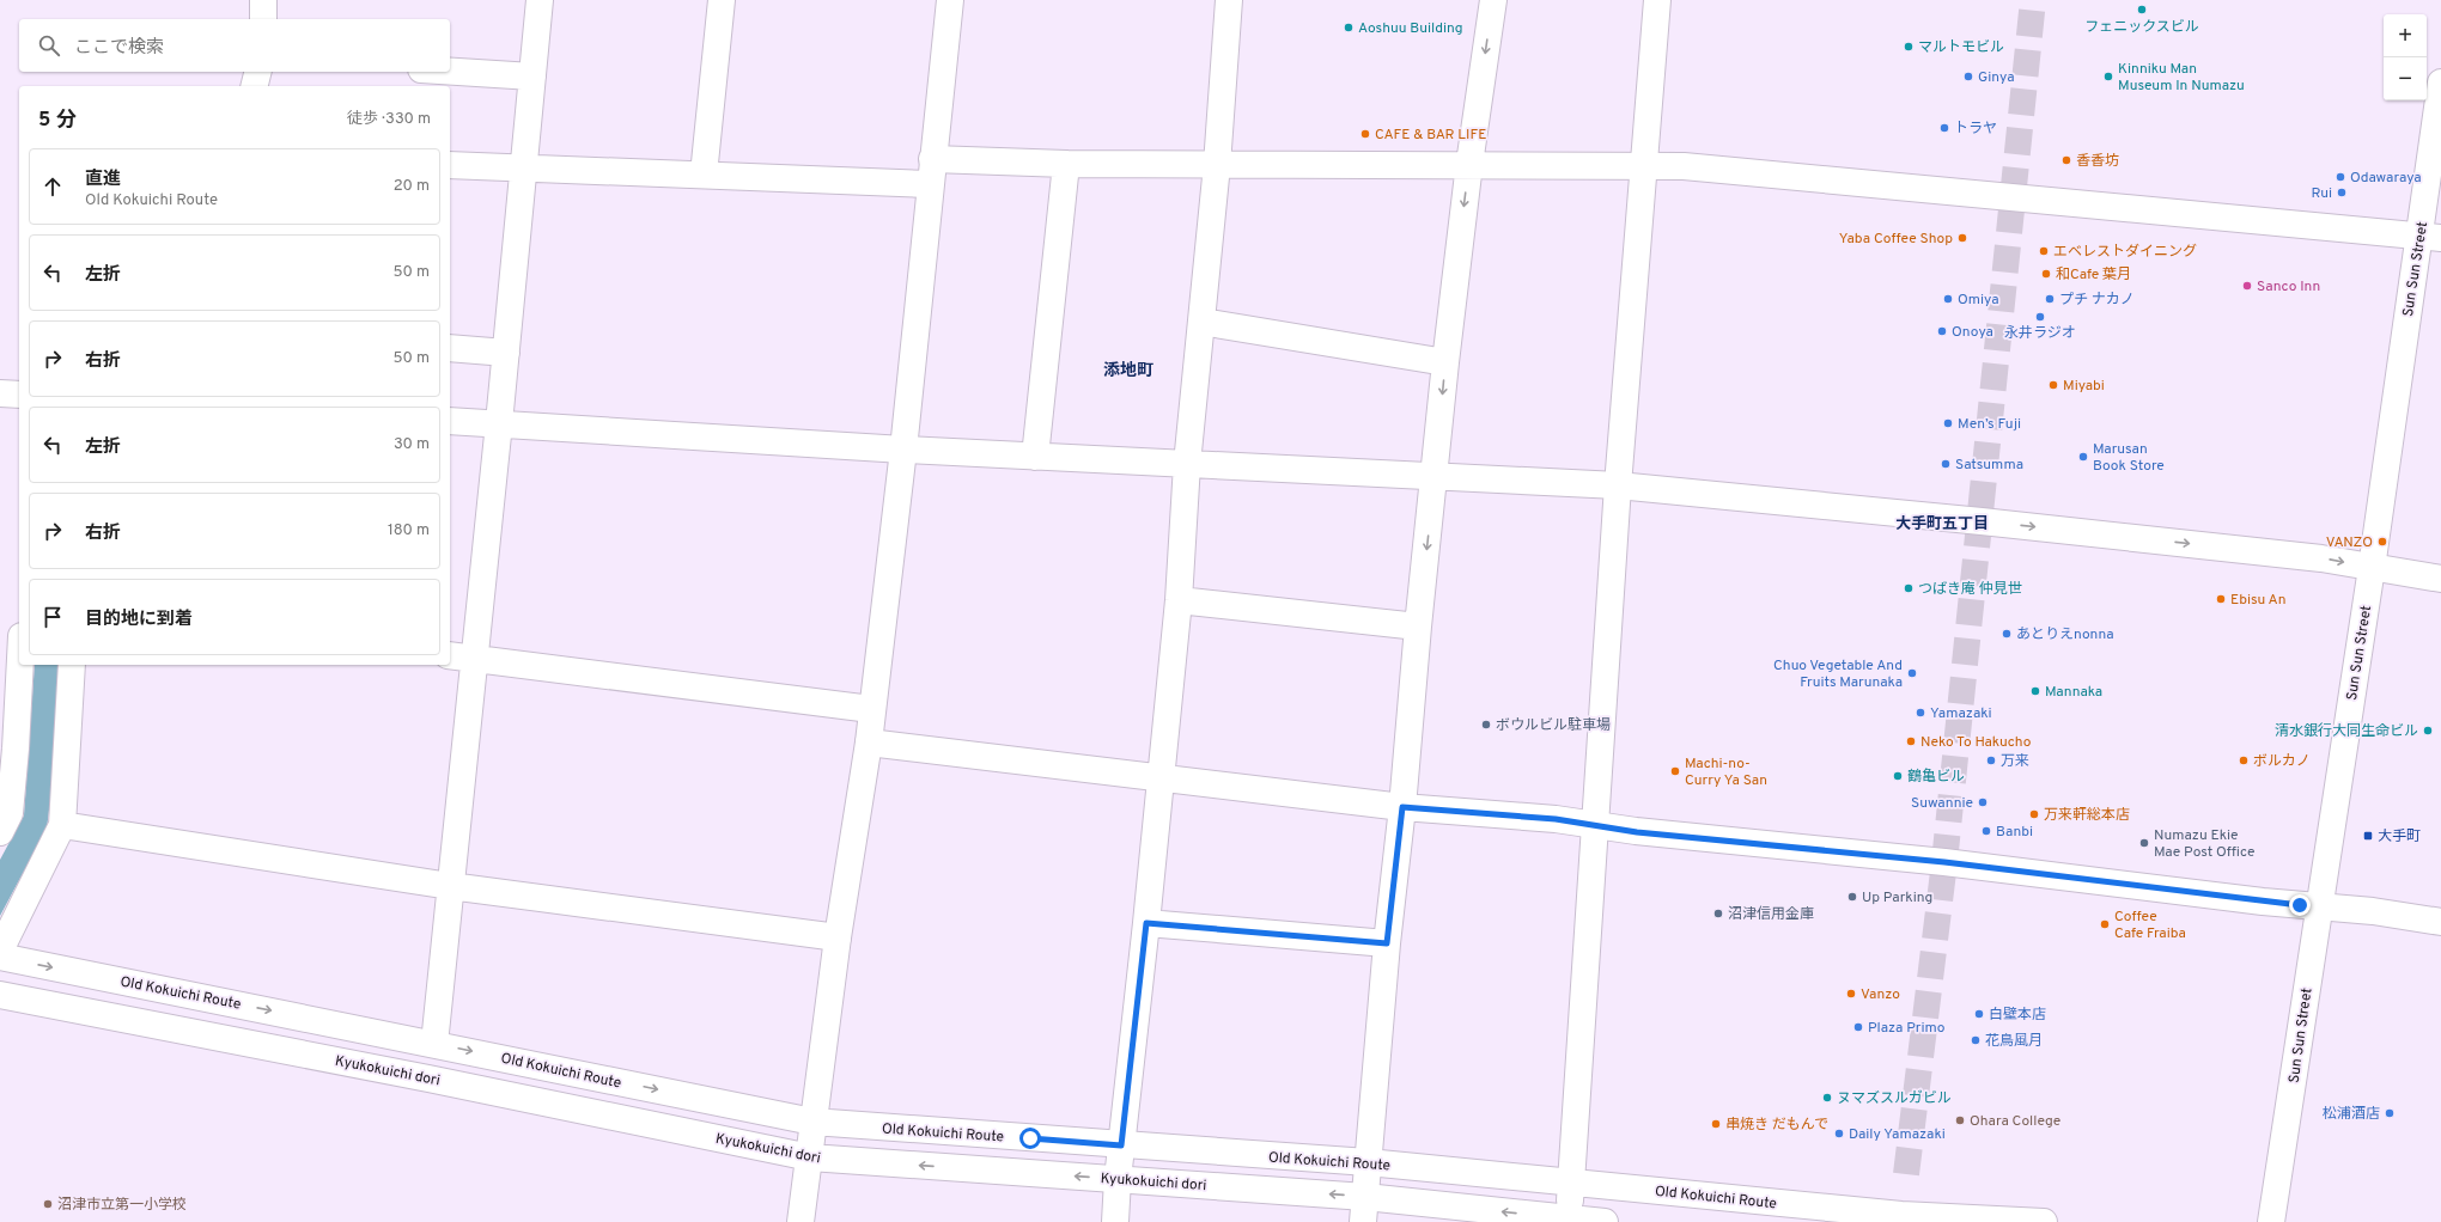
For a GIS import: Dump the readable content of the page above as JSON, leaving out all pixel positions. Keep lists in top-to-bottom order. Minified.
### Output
{"streets":{"street":["Sun Sun Street","Old Kokuichi Route","Kyukokuichi dori"]},"one_way":["Kyukokuichi dori"],"districts":["添地町","大手町五丁目"],"places":{"other":["フェニックスビル","Aoshuu Building","マルトモビル","Ginya","Kinniku Man Museum In Numazu","トラヤ","CAFE & BAR LIFE","香香坊","Odawaraya","Rui","Yaba Coffee Shop","エベレストダイニング","和Cafe 葉月","Sanco Inn","Omiya","プチ ナカノ","永井ラジオ","Onoya","Miyabi","Men’s Fuji","Marusan Book Store","Satsumma","VANZO","つばき庵 仲見世","Ebisu An","あとりえnonna","Chuo Vegetable And Fruits Marunaka","Mannaka","Yamazaki","ボウルビル駐車場","清水銀行大同生命ビル","Neko To Hakucho","万来","ボルカノ","Machi-no- Curry Ya San","鶴亀ビル","Suwannie","万来軒総本店","Banbi","Numazu Ekie Mae Post Office","Up Parking","沼津信用金庫","Coffee Cafe Fraiba","Vanzo","白壁本店","Plaza Primo","花鳥風月","ヌマズスルガビル","松浦酒店","Ohara College","串焼き だもんで","Daily Yamazaki","沼津市立第一小学校"],"transit":["大手町"]},"page":{"map_buttons":["+","−"],"search":"ここで検索","heading":["5 分","徒歩 · 330 m"],"list":[["直進","Old Kokuichi Route","20 m"],["左折","50 m"],["右折","50 m"],["左折","30 m"],["右折","180 m"],"目的地に到着"]}}
